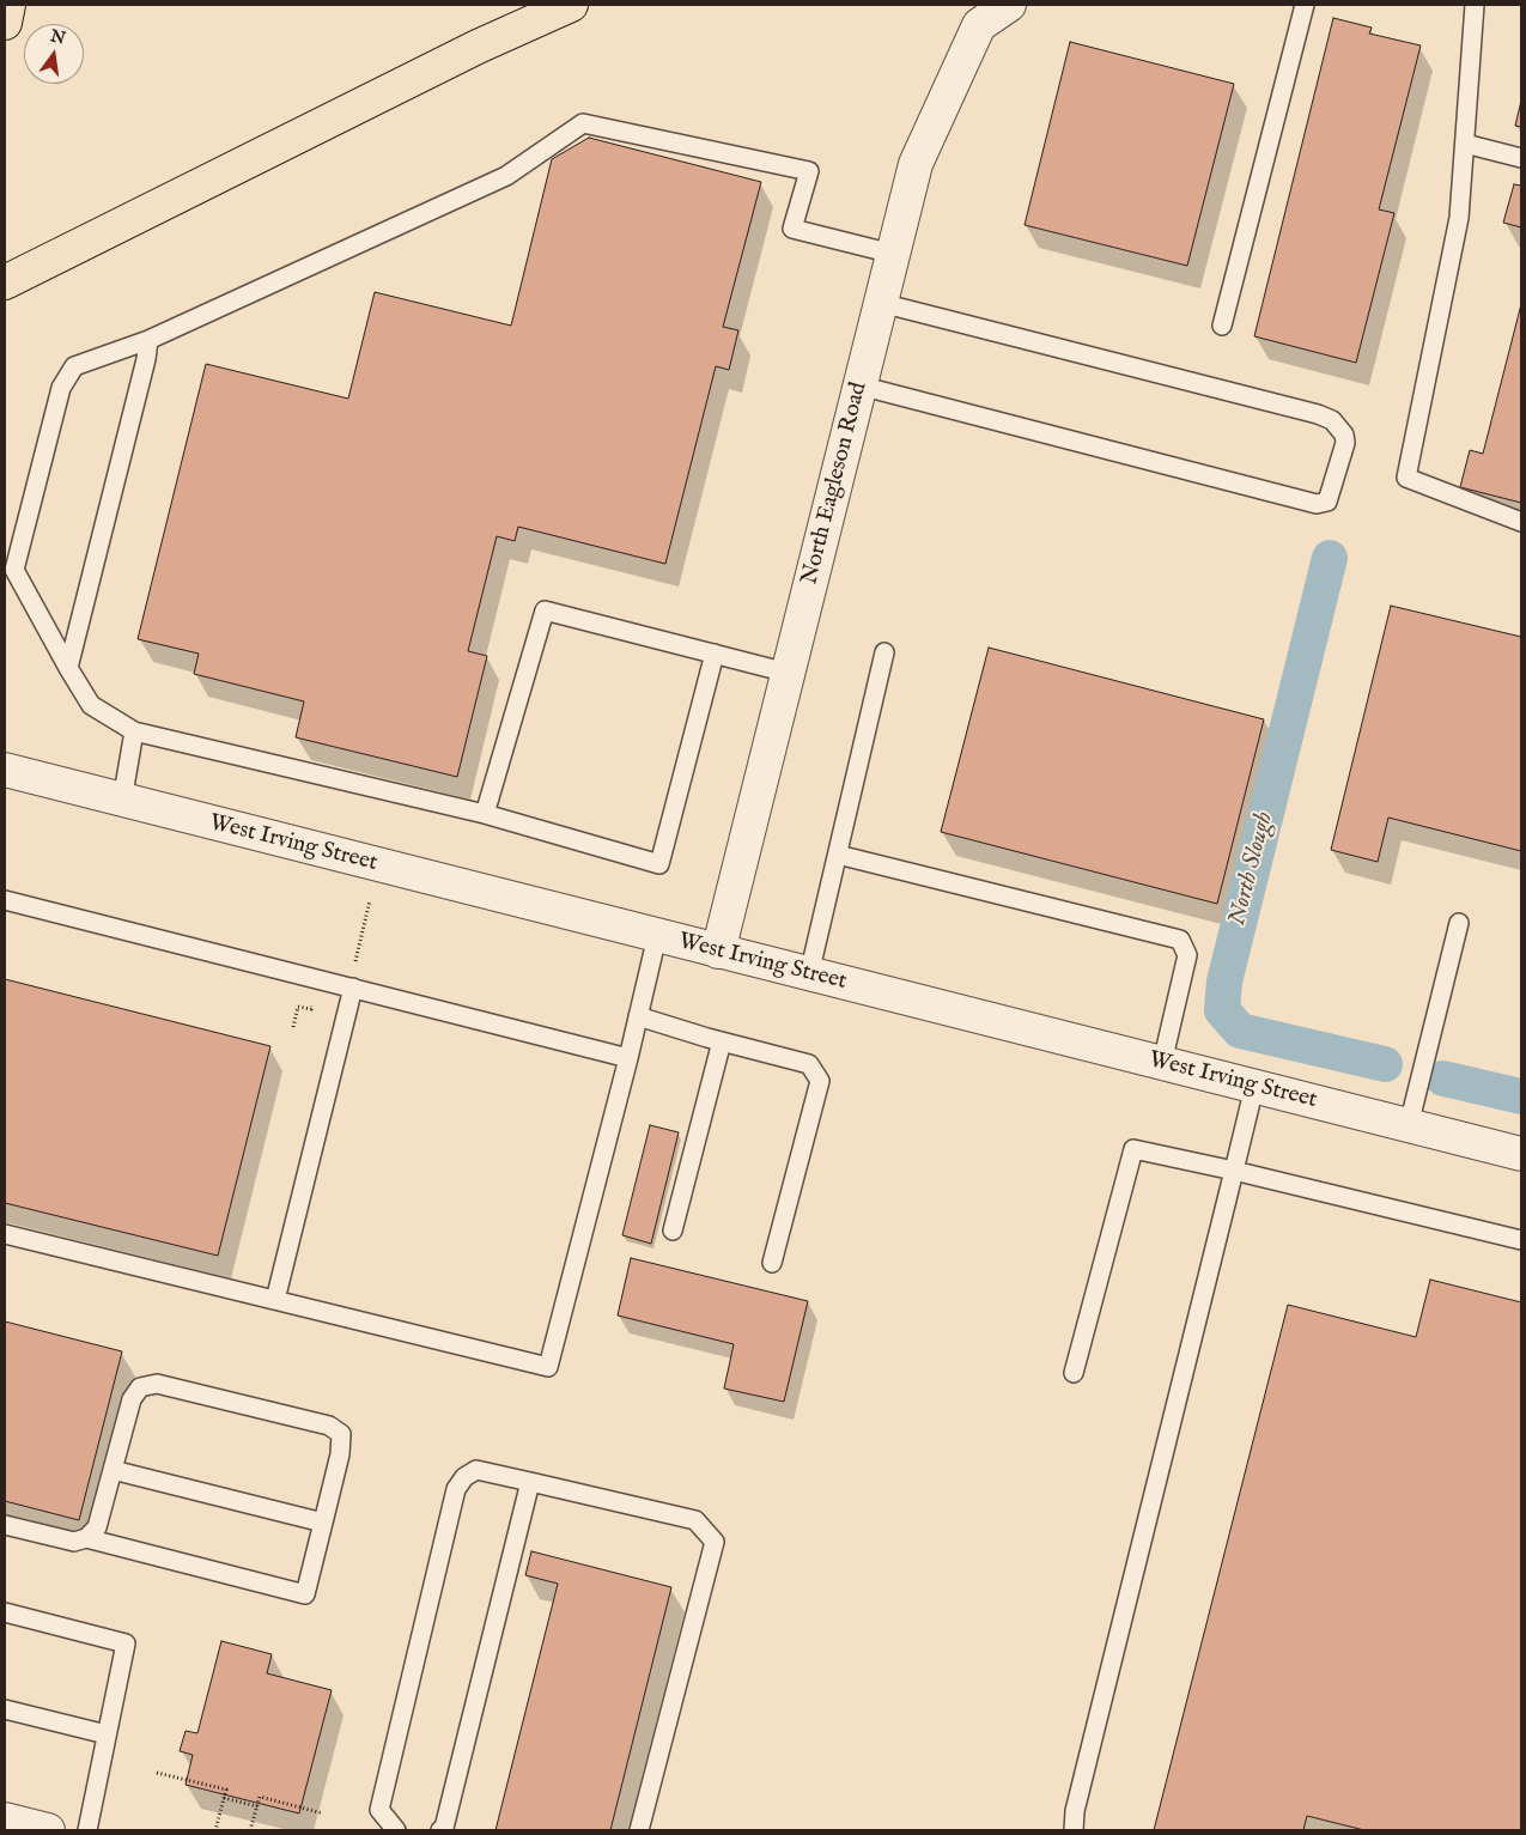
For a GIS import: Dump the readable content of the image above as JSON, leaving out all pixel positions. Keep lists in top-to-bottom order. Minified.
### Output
{"streets":{"street":["North Eagleson Road","West Irving Street"]},"crossings":[["North Eagleson Road","West Irving Street"]],"water":["North Slough"],"north":"top"}
